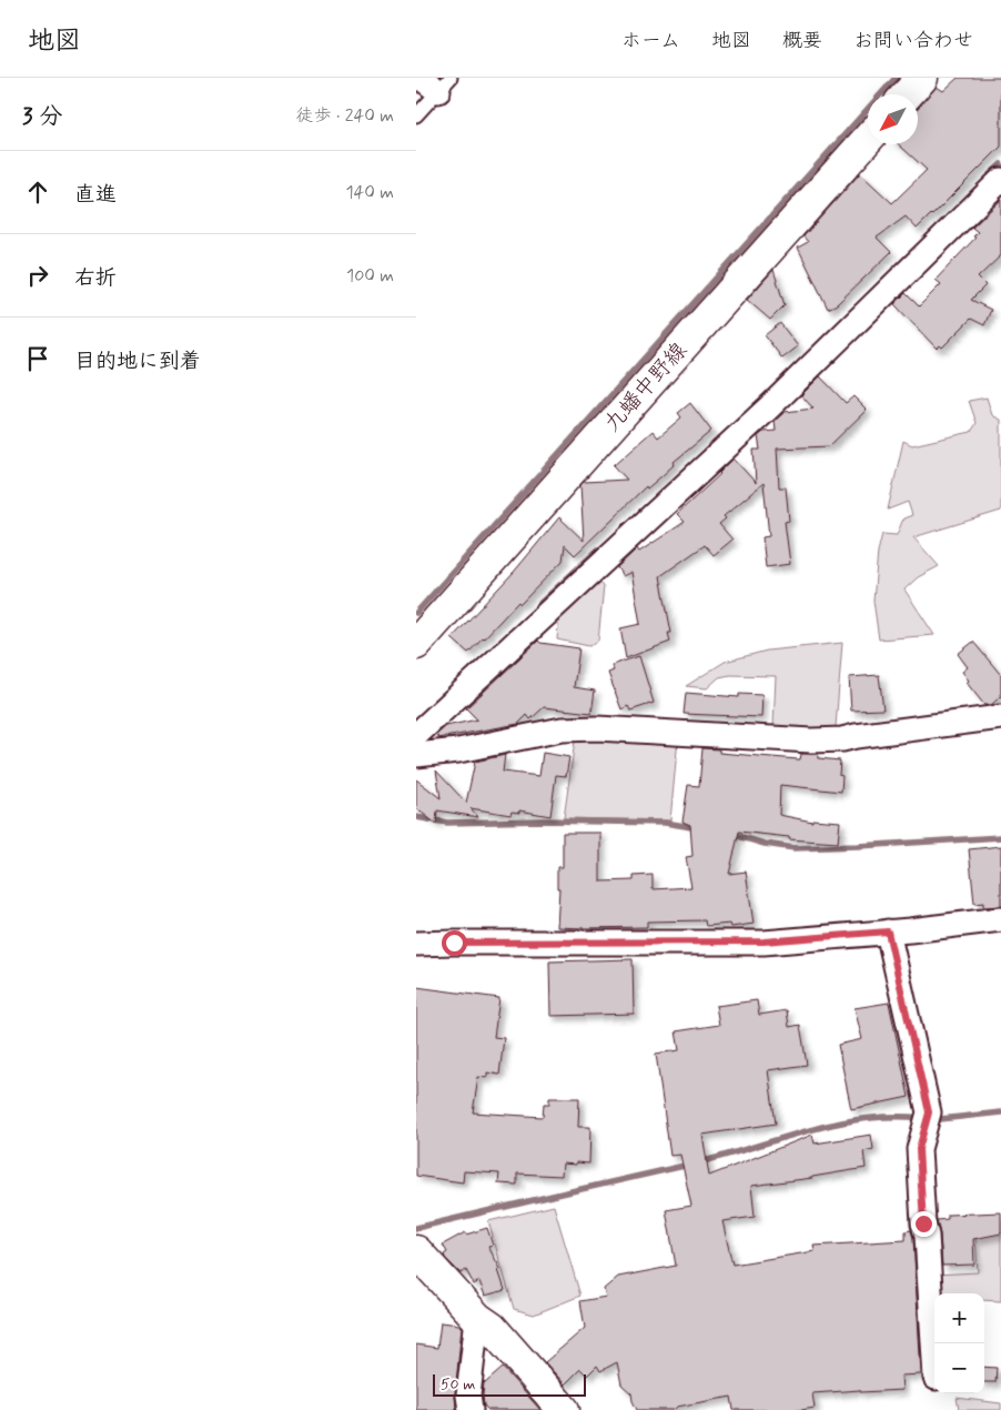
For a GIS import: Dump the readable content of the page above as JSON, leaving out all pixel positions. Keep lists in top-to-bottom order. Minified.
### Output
{"streets":{"main road":["九蟠中野線"]},"scale_bar":"50 m","north":"bottom left","page":{"header":"地図","nav":["ホーム","地図","概要","お問い合わせ"],"heading":["3 分","徒歩 · 240 m"],"list":[["直進","140 m"],["右折","100 m"],"目的地に到着"],"map_buttons":["+","−"],"scale":"50 m"}}
